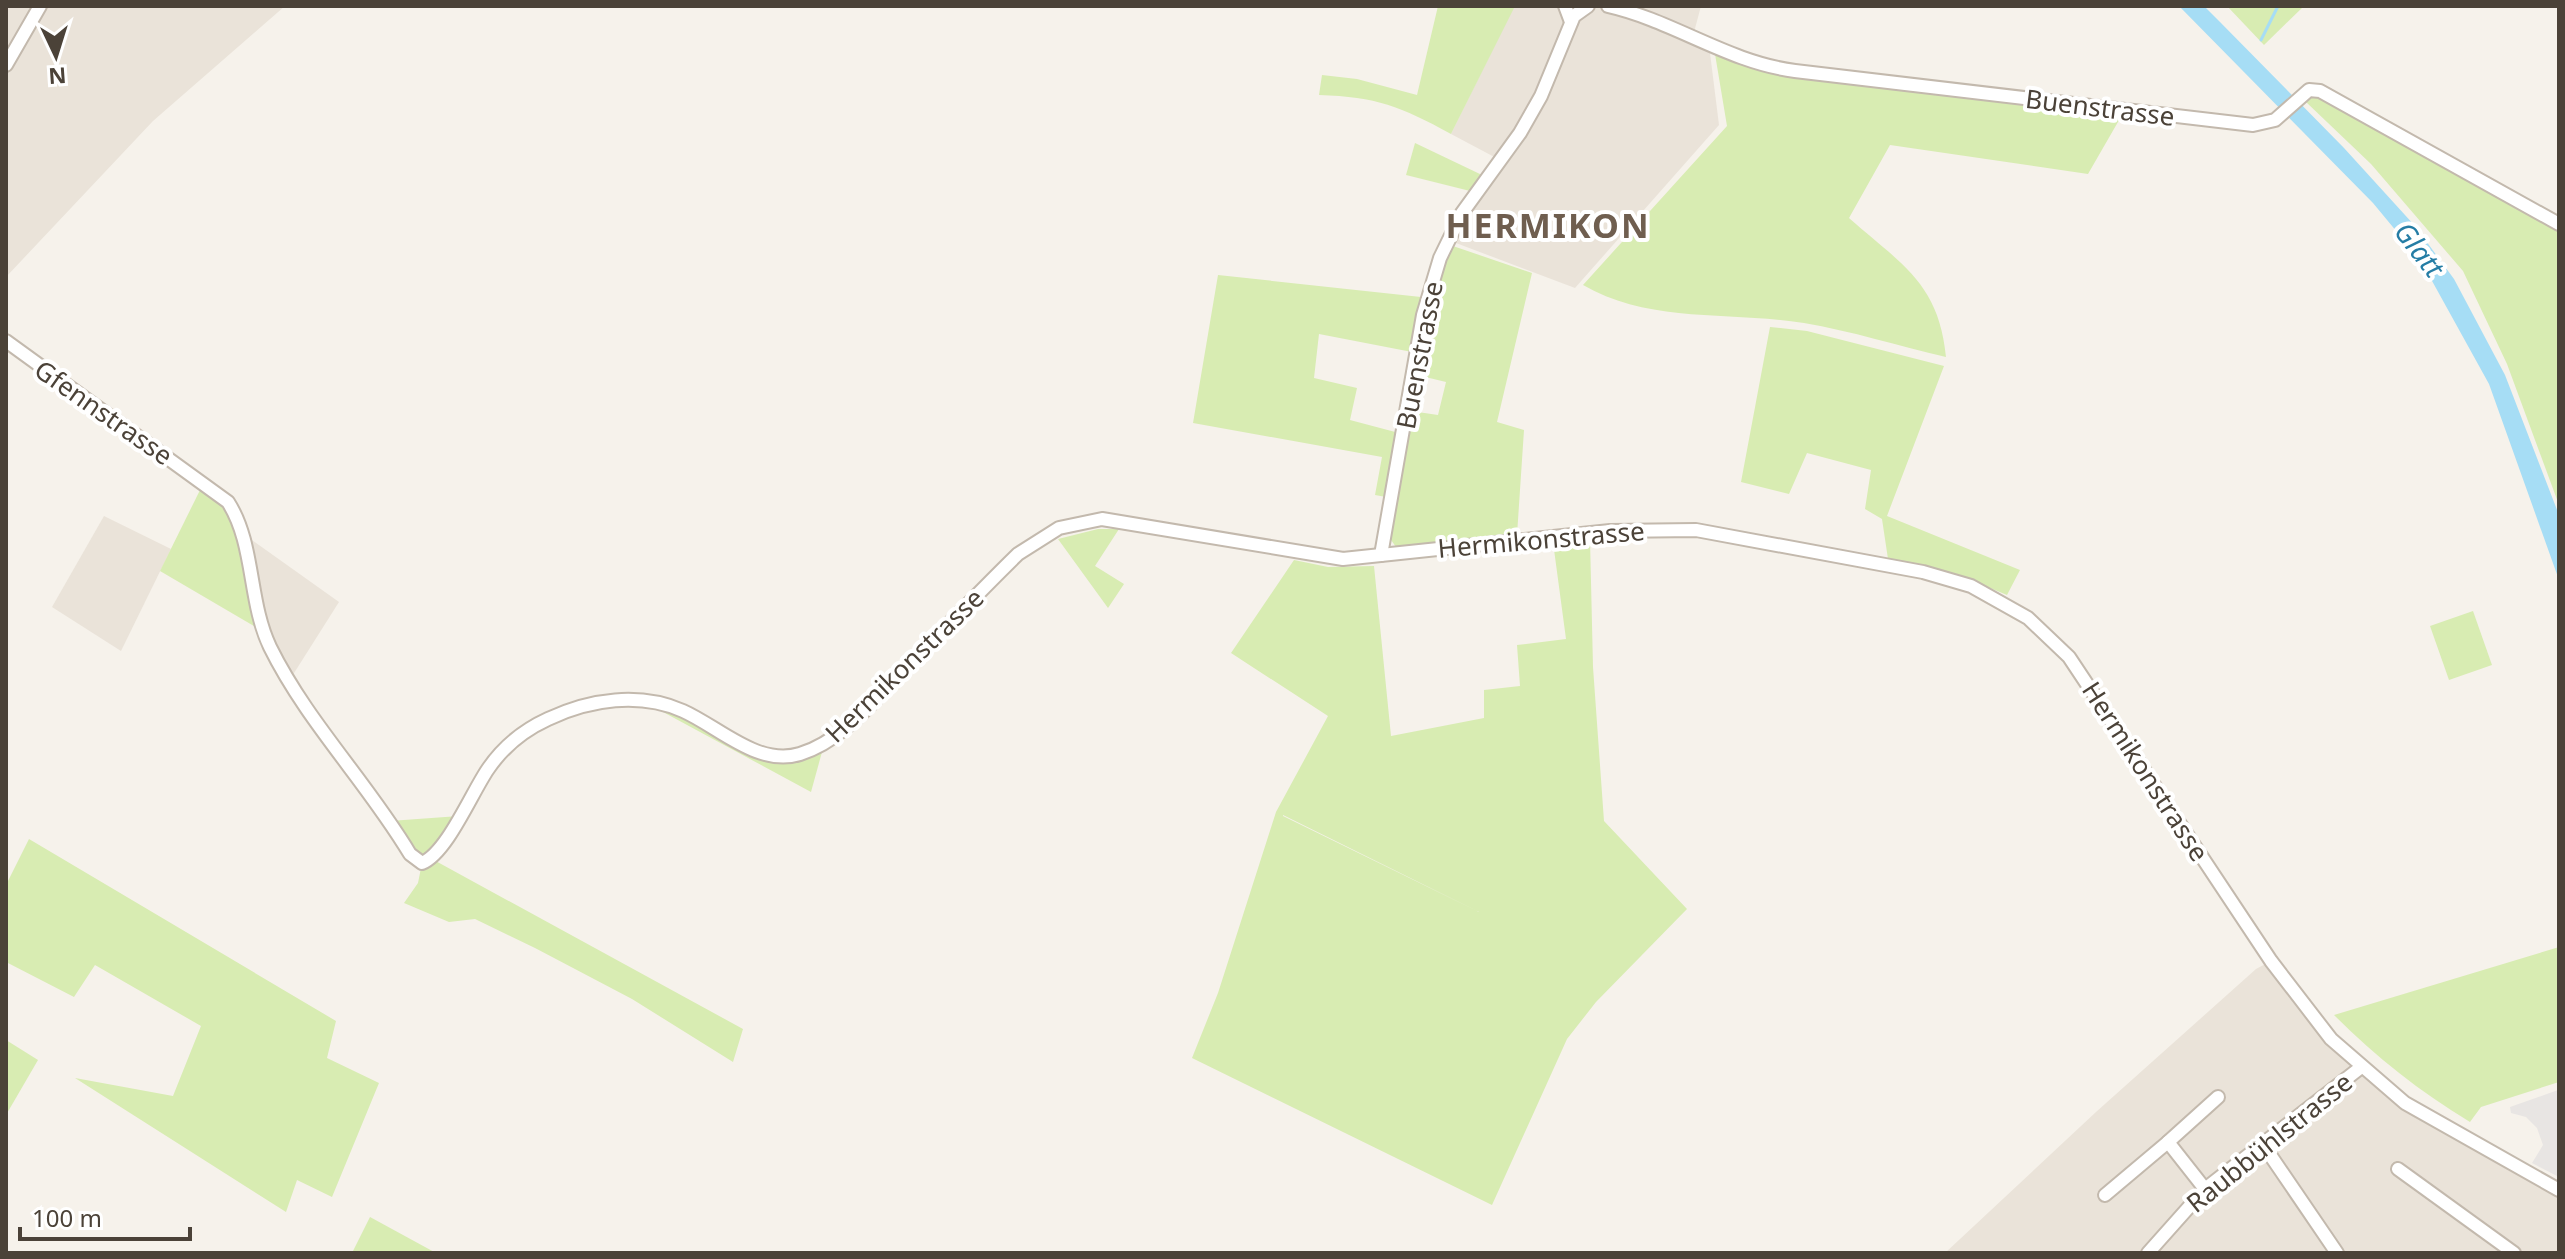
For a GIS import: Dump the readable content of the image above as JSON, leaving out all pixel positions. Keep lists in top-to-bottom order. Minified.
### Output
{"streets":{"street":["Buenstrasse","Gfennstrasse","Hermikonstrasse","Raubbühlstrasse"]},"crossings":[["Buenstrasse","Hermikonstrasse"],["Gfennstrasse","Hermikonstrasse"],["Hermikonstrasse","Raubbühlstrasse"]],"districts":["HERMIKON"],"water":["Glatt"],"scale_bar":"100 m","north":"bottom"}
